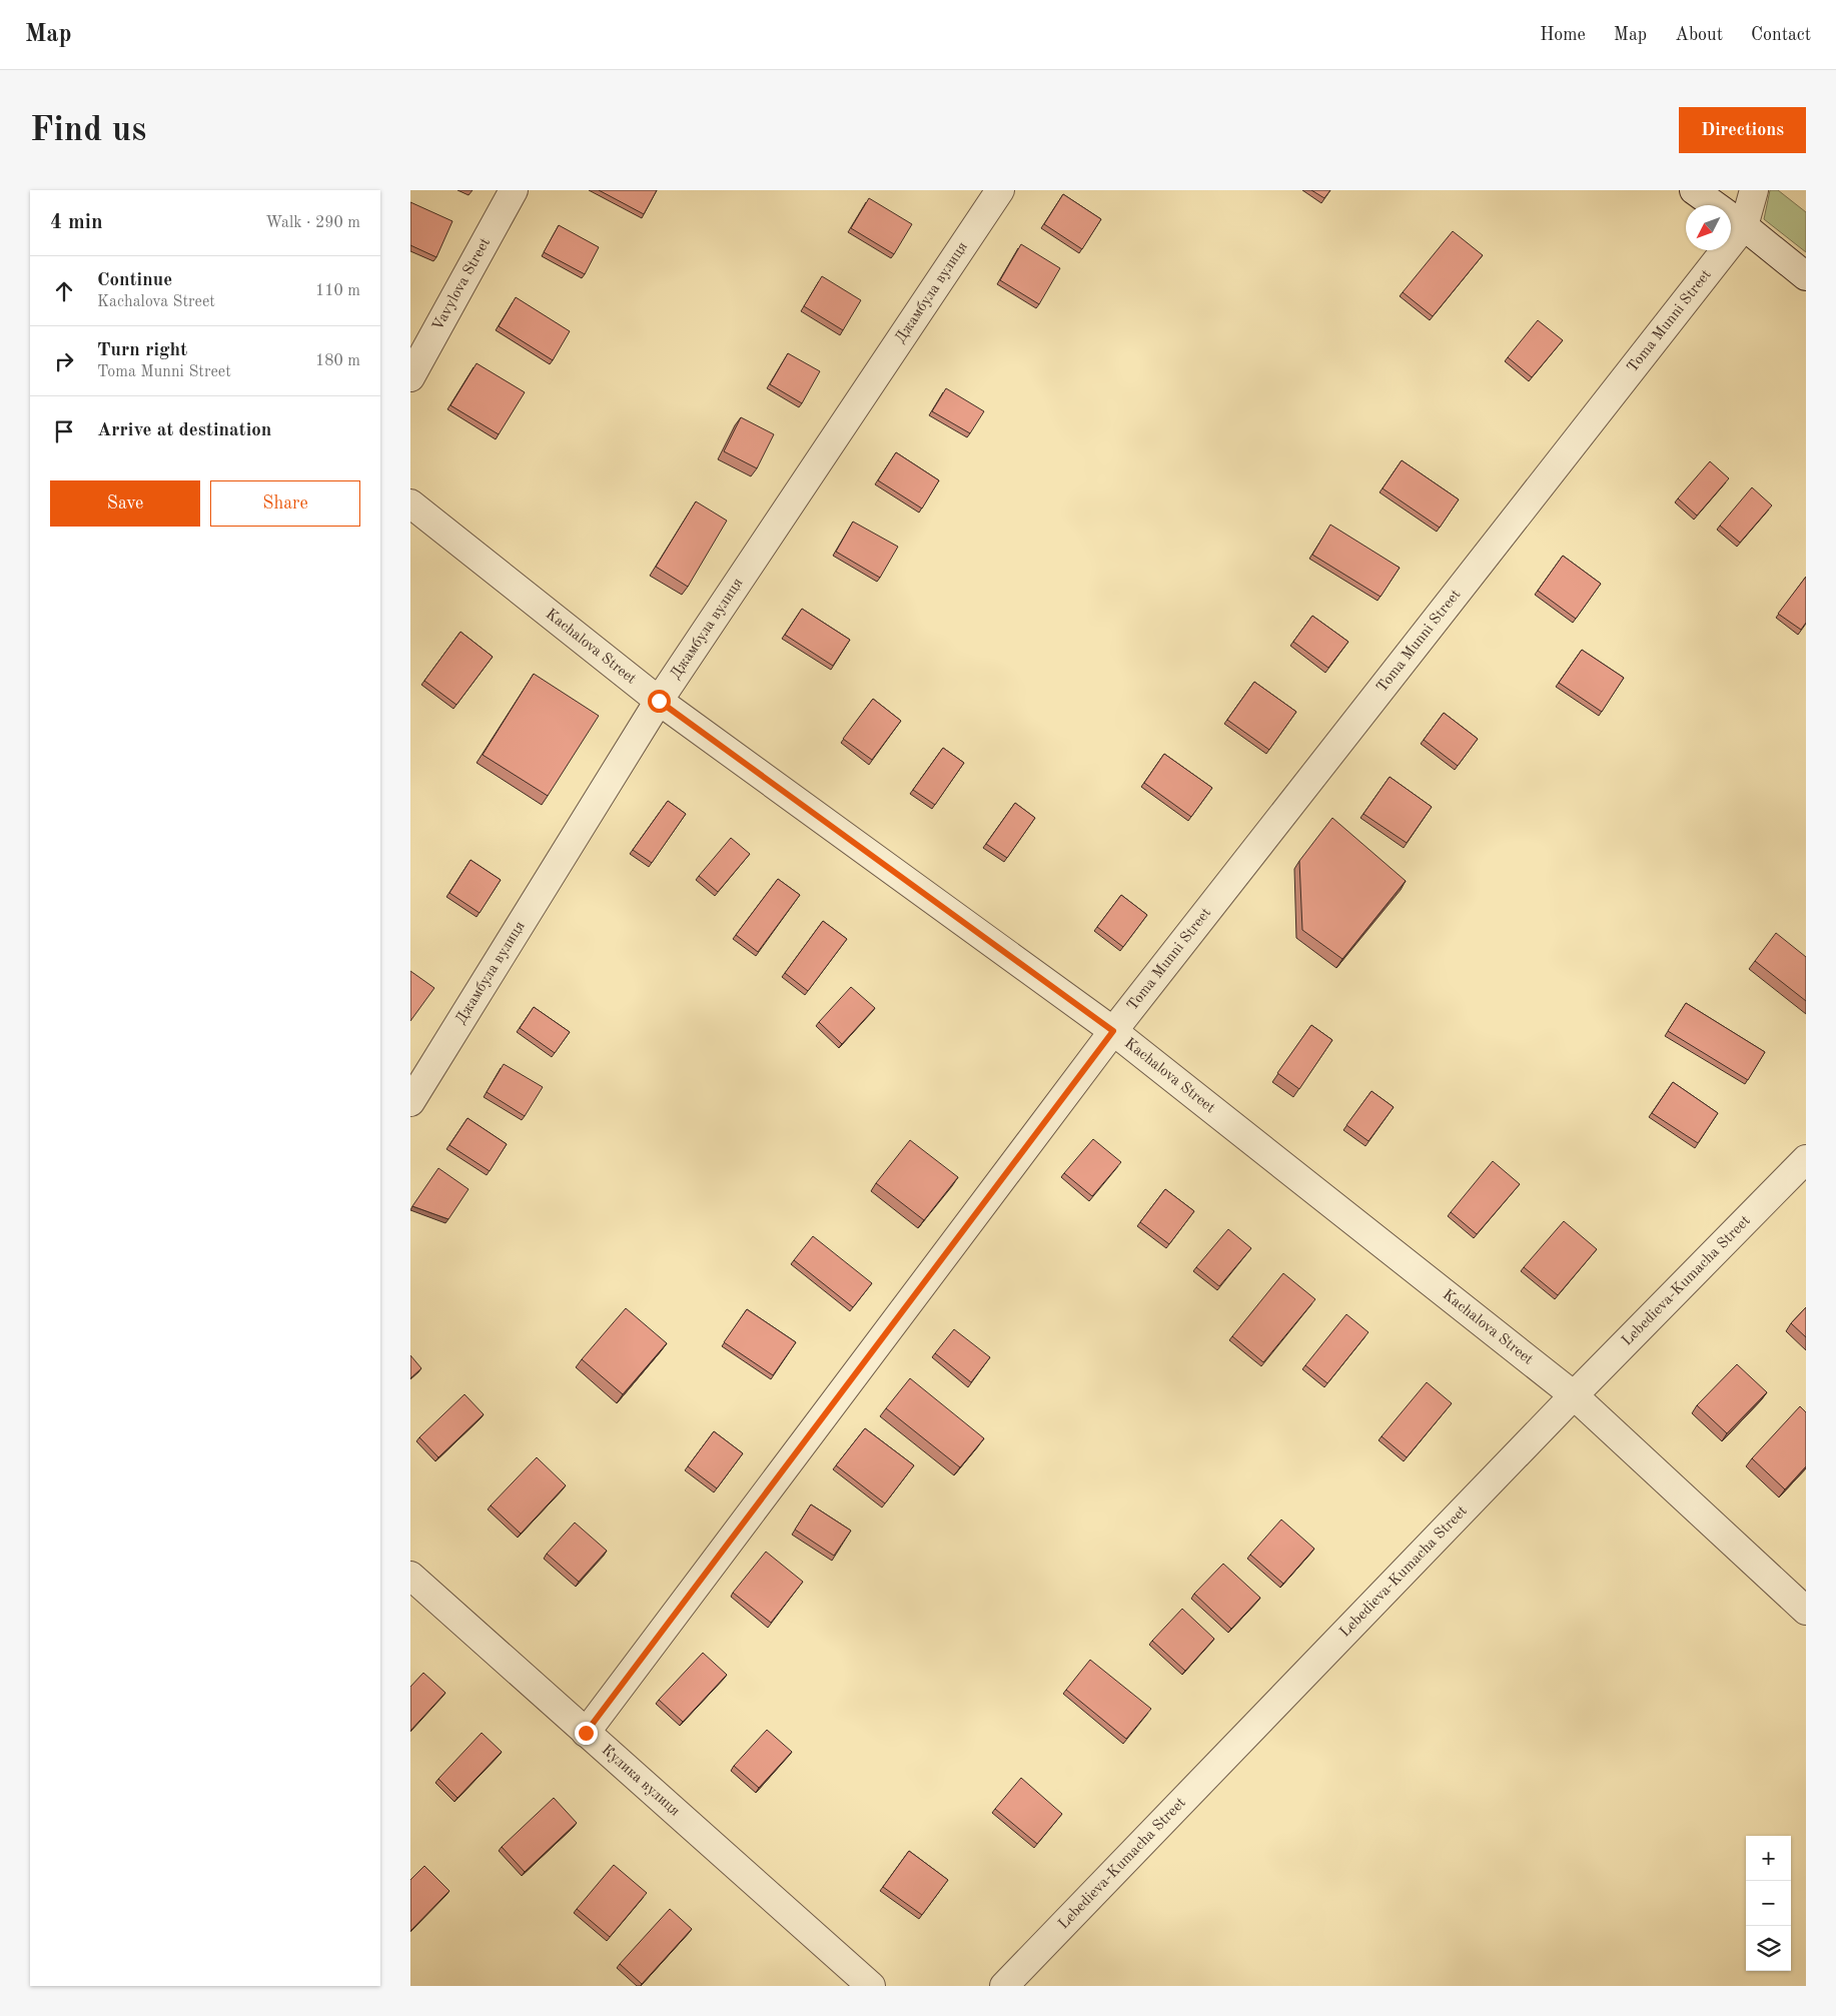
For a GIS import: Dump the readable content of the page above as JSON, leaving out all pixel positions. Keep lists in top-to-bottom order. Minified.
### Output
{"streets":{"street":["Vavylova Street","Джамбула вулиця","Toma Munni Street","Kachalova Street","Lebedieva-Kumacha Street","Кулика вулиця"]},"crossings":[["Джамбула вулиця","Kachalova Street"],["Toma Munni Street","Kachalova Street"],["Toma Munni Street","Кулика вулиця"],["Kachalova Street","Lebedieva-Kumacha Street"]],"north":"bottom left","page":{"header":"Map","nav":["Home","Map","About","Contact"],"buttons":["Directions",["Save","Share"]],"title":"Find us","heading":["4 min","Walk · 290 m"],"list":[["Continue","Kachalova Street","110 m"],["Turn right","Toma Munni Street","180 m"],"Arrive at destination"],"map_buttons":["+","−"]}}
